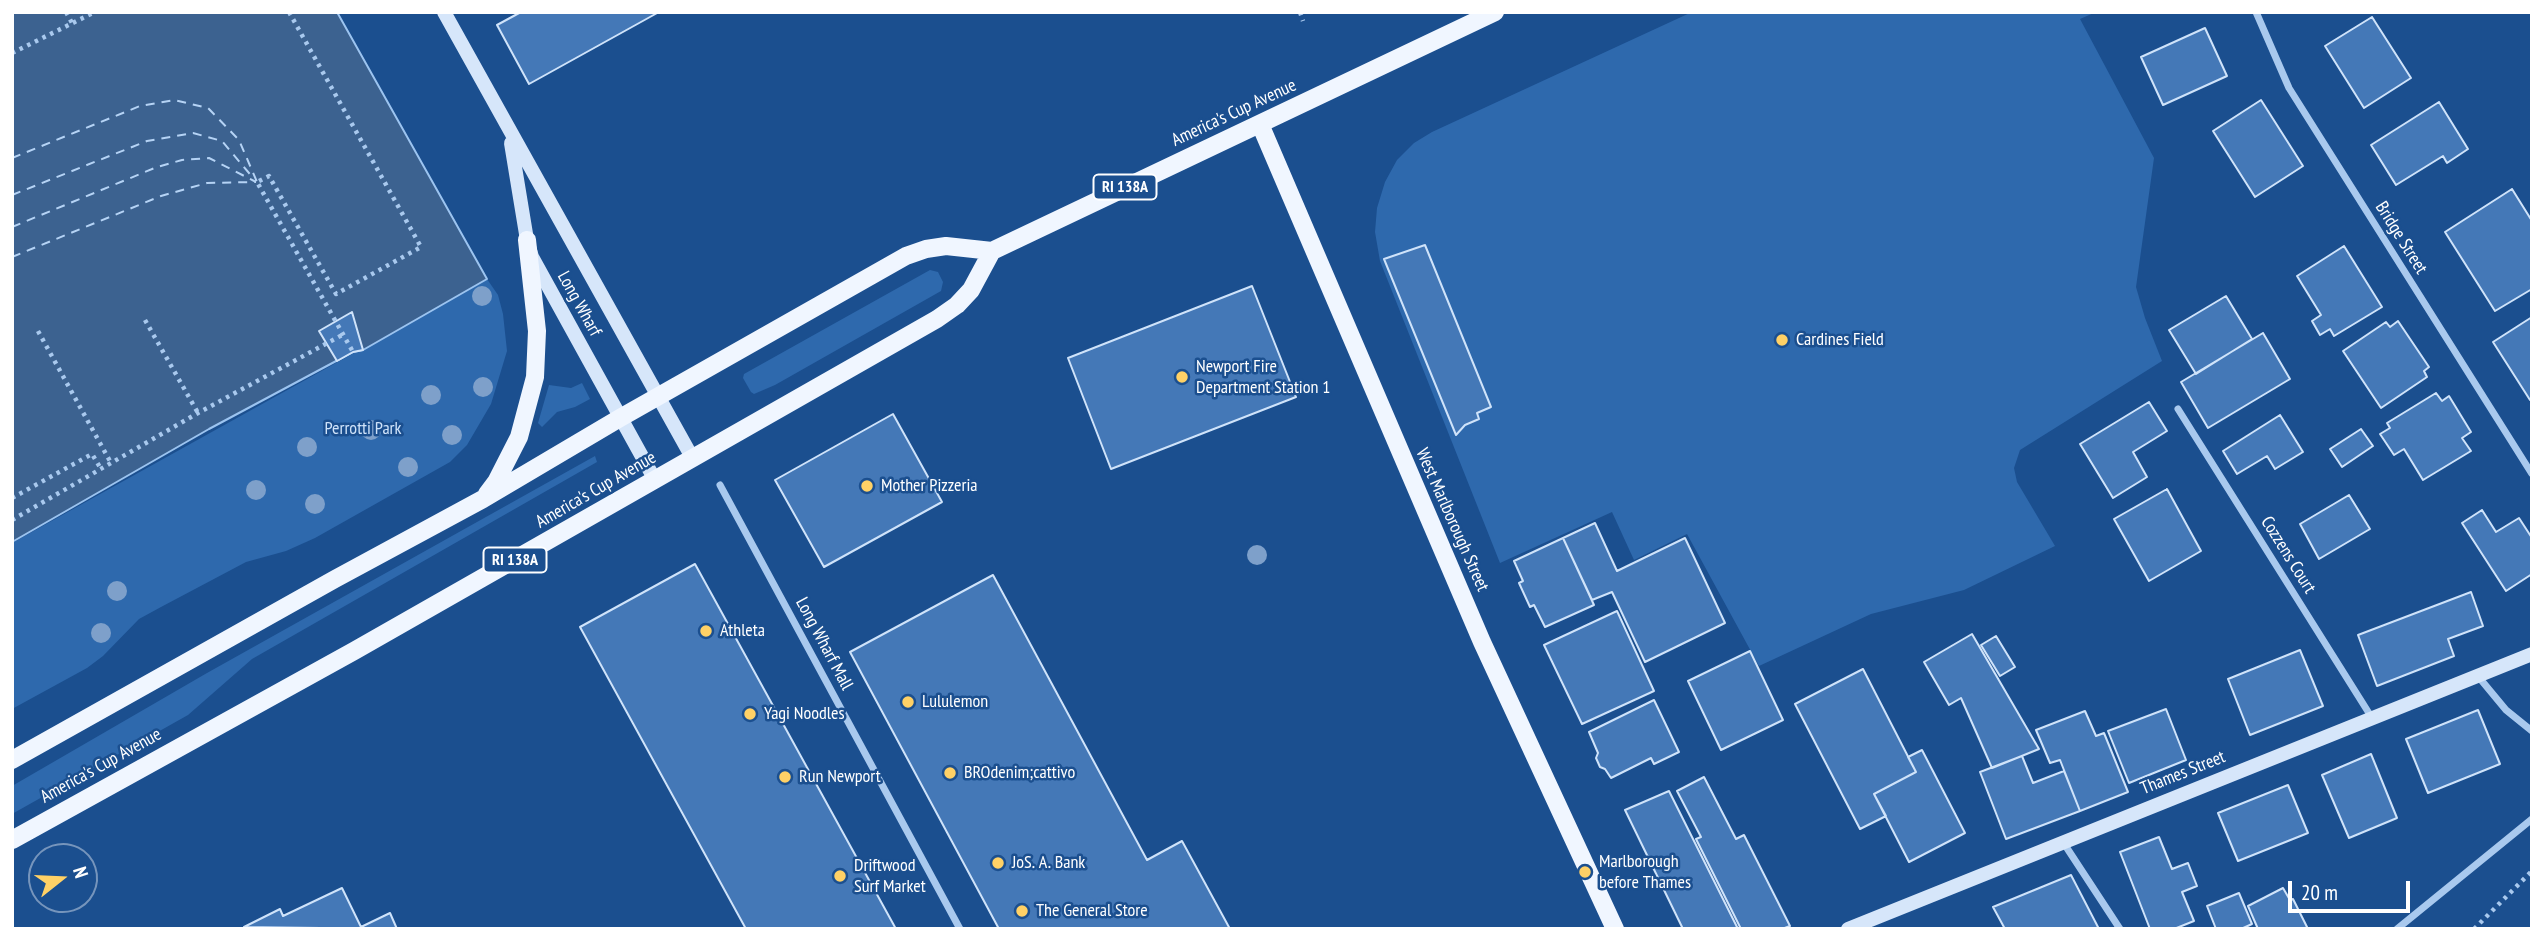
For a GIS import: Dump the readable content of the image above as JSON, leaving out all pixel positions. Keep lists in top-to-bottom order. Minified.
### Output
{"streets":{"main road":["America's Cup Avenue","RI 138A","West Marlborough Street"],"street":["Bridge Street","Long Wharf","Cozzens Court","Long Wharf Mall","Thames Street"]},"crossings":[["America's Cup Avenue","Long Wharf"],["America's Cup Avenue","West Marlborough Street"],["Cozzens Court","Thames Street"]],"parks":["Perrotti Park"],"places":["Cardines Field","Newport Fire Department Station 1","Mother Pizzeria","Athleta","Lululemon","Yagi Noodles","BROdenim;cattivo","Run Newport","JoS. A. Bank","Marlborough before Thames","Driftwood Surf Market","The General Store"],"scale_bar":"20 m","north":"right"}
